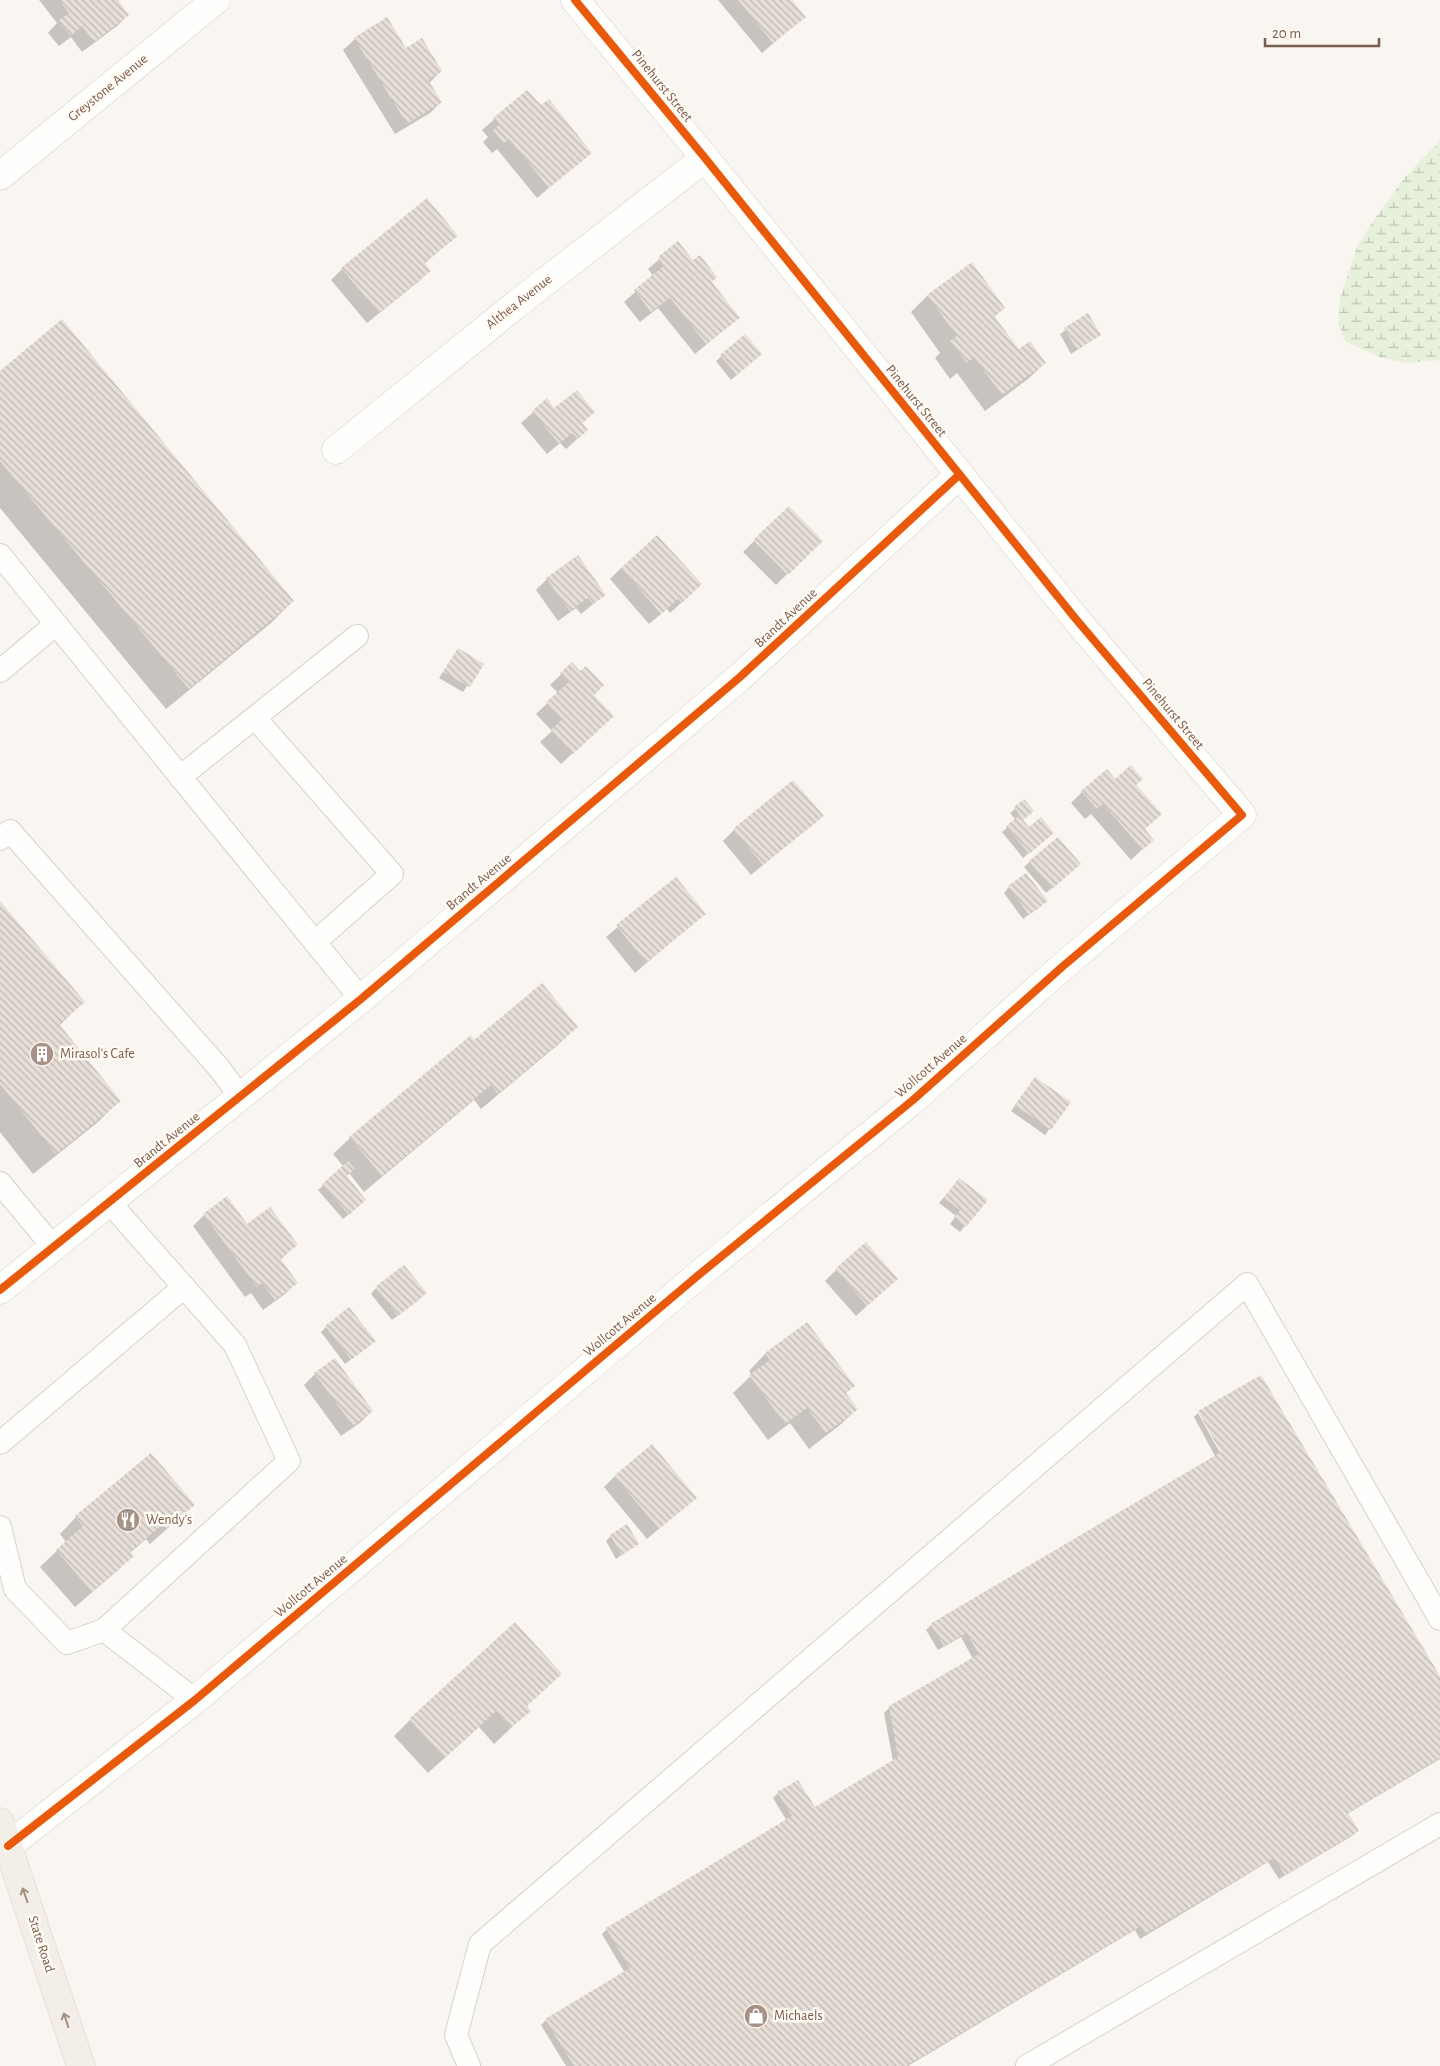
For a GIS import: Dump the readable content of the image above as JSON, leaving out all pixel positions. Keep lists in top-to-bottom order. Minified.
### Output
{"streets":{"main road":["State Road"],"street":["Pinehurst Street","Greystone Avenue","Althea Avenue","Brandt Avenue","Wollcott Avenue"]},"crossings":[["Pinehurst Street","Althea Avenue"],["Pinehurst Street","Brandt Avenue"],["Pinehurst Street","Wollcott Avenue"],["Wollcott Avenue","State Road"]],"one_way":["State Road"],"places":{"building":["Mirasol's Cafe"],"restaurant":["Wendy's"],"shop":["Michaels"]},"scale_bar":"20 m"}
